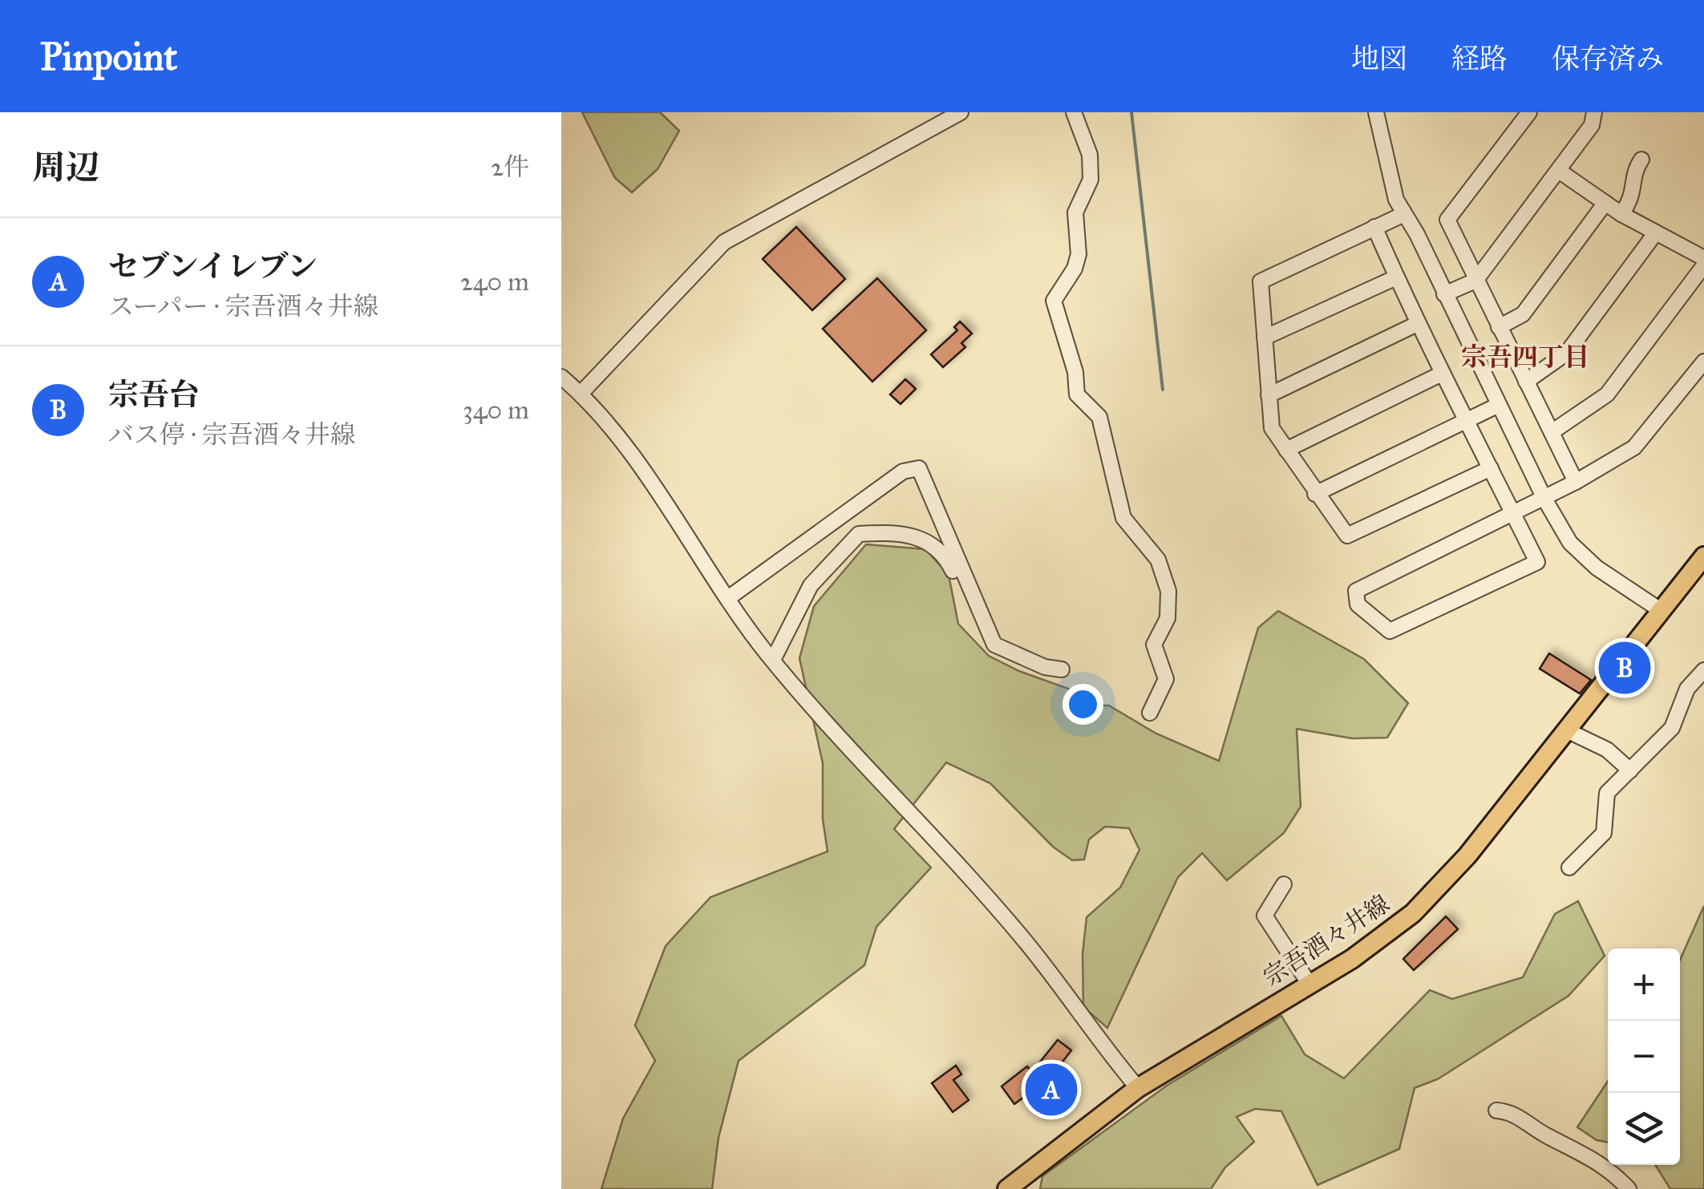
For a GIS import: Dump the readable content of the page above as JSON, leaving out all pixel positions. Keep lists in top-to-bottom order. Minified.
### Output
{"streets":{"main road":["宗吾酒々井線"]},"districts":["宗吾四丁目"],"page":{"header":"Pinpoint","nav":["地図","経路","保存済み"],"heading":["周辺","2件"],"list":[{"mark":"A","name":"セブンイレブン","note":"スーパー · 宗吾酒々井線","value":"240 m"},{"mark":"B","name":"宗吾台","note":"バス停 · 宗吾酒々井線","value":"340 m"}],"pins":["B","A"],"map_buttons":["+","−"]}}
